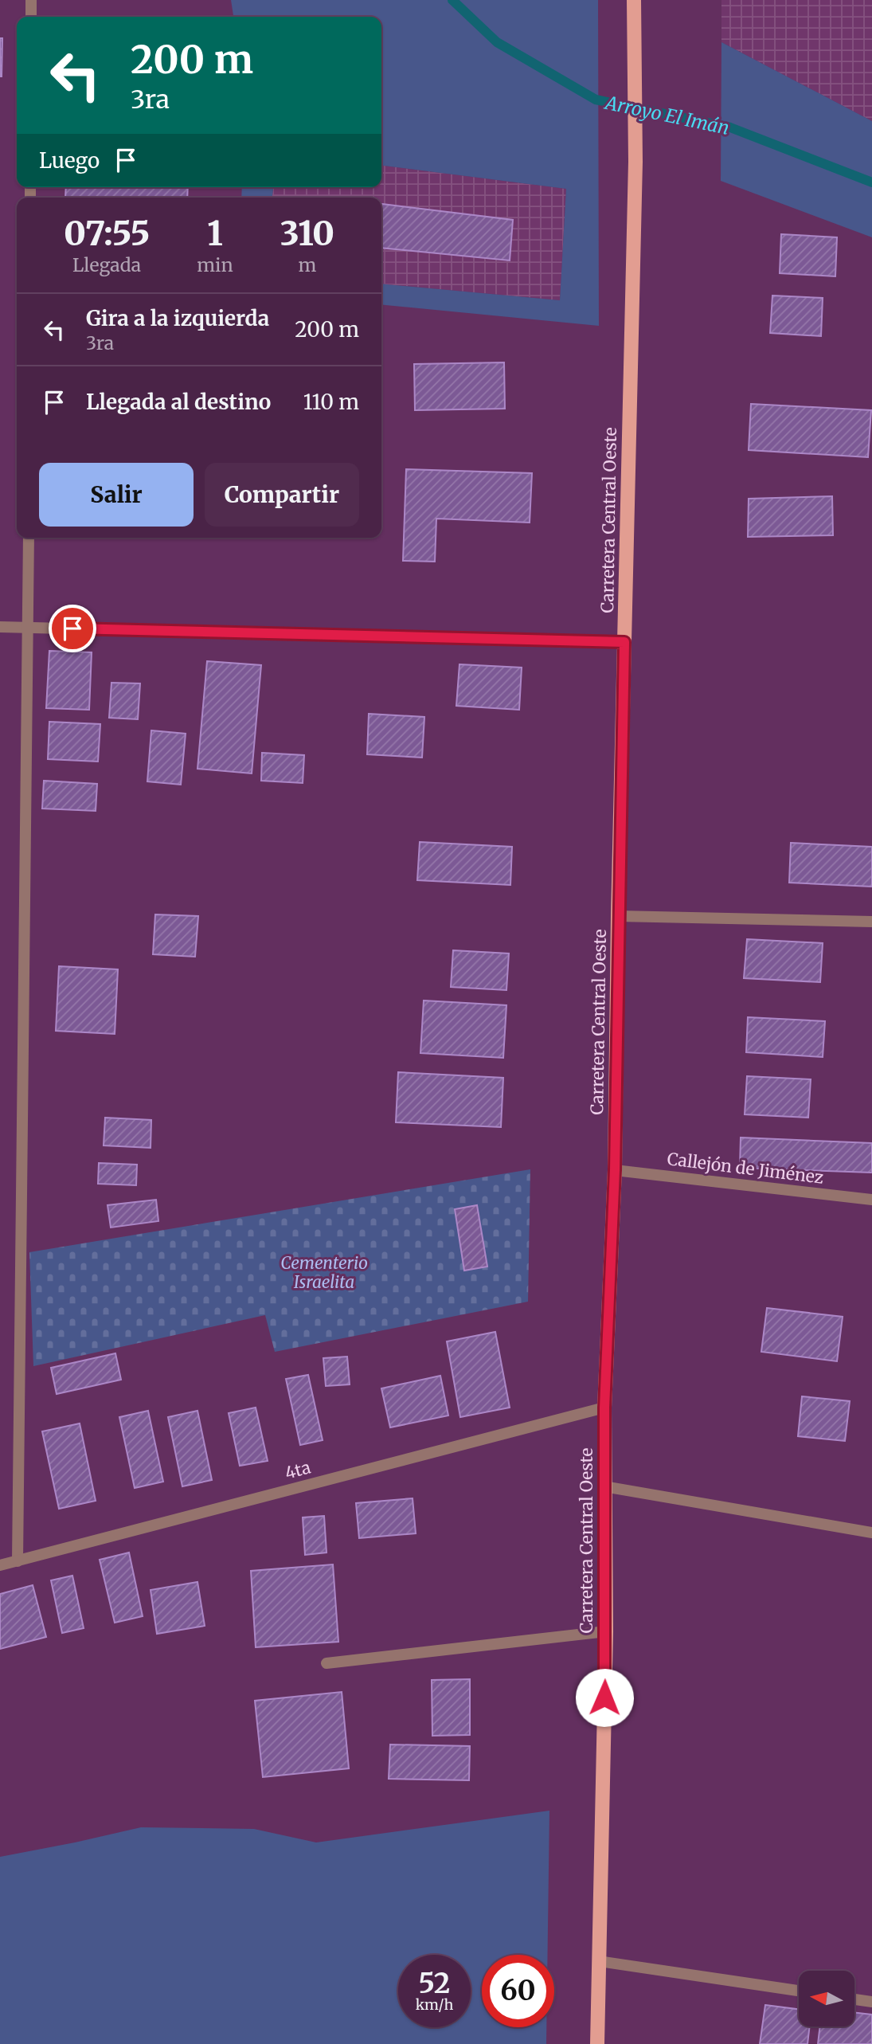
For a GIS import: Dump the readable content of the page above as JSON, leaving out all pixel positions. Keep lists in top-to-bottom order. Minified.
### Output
{"streets":{"main road":["Carretera Central Oeste"],"street":["Callejón de Jiménez","4ta"]},"crossings":[["Carretera Central Oeste","Callejón de Jiménez"],["Carretera Central Oeste","4ta"]],"water":["Arroyo El Imán"],"parks":["Cementerio Israelita"],"north":"left","page":{"turn":["200 m","3ra"],"then":"Luego","eta":["07:55","Llegada","1","min","310","m"],"list":[{"name":"Gira a la izquierda","note":"3ra","value":"200 m"},{"name":"Llegada al destino","value":"110 m"}],"buttons":["Salir","Compartir"],"speed":"52 km/h","limit":"60"}}
